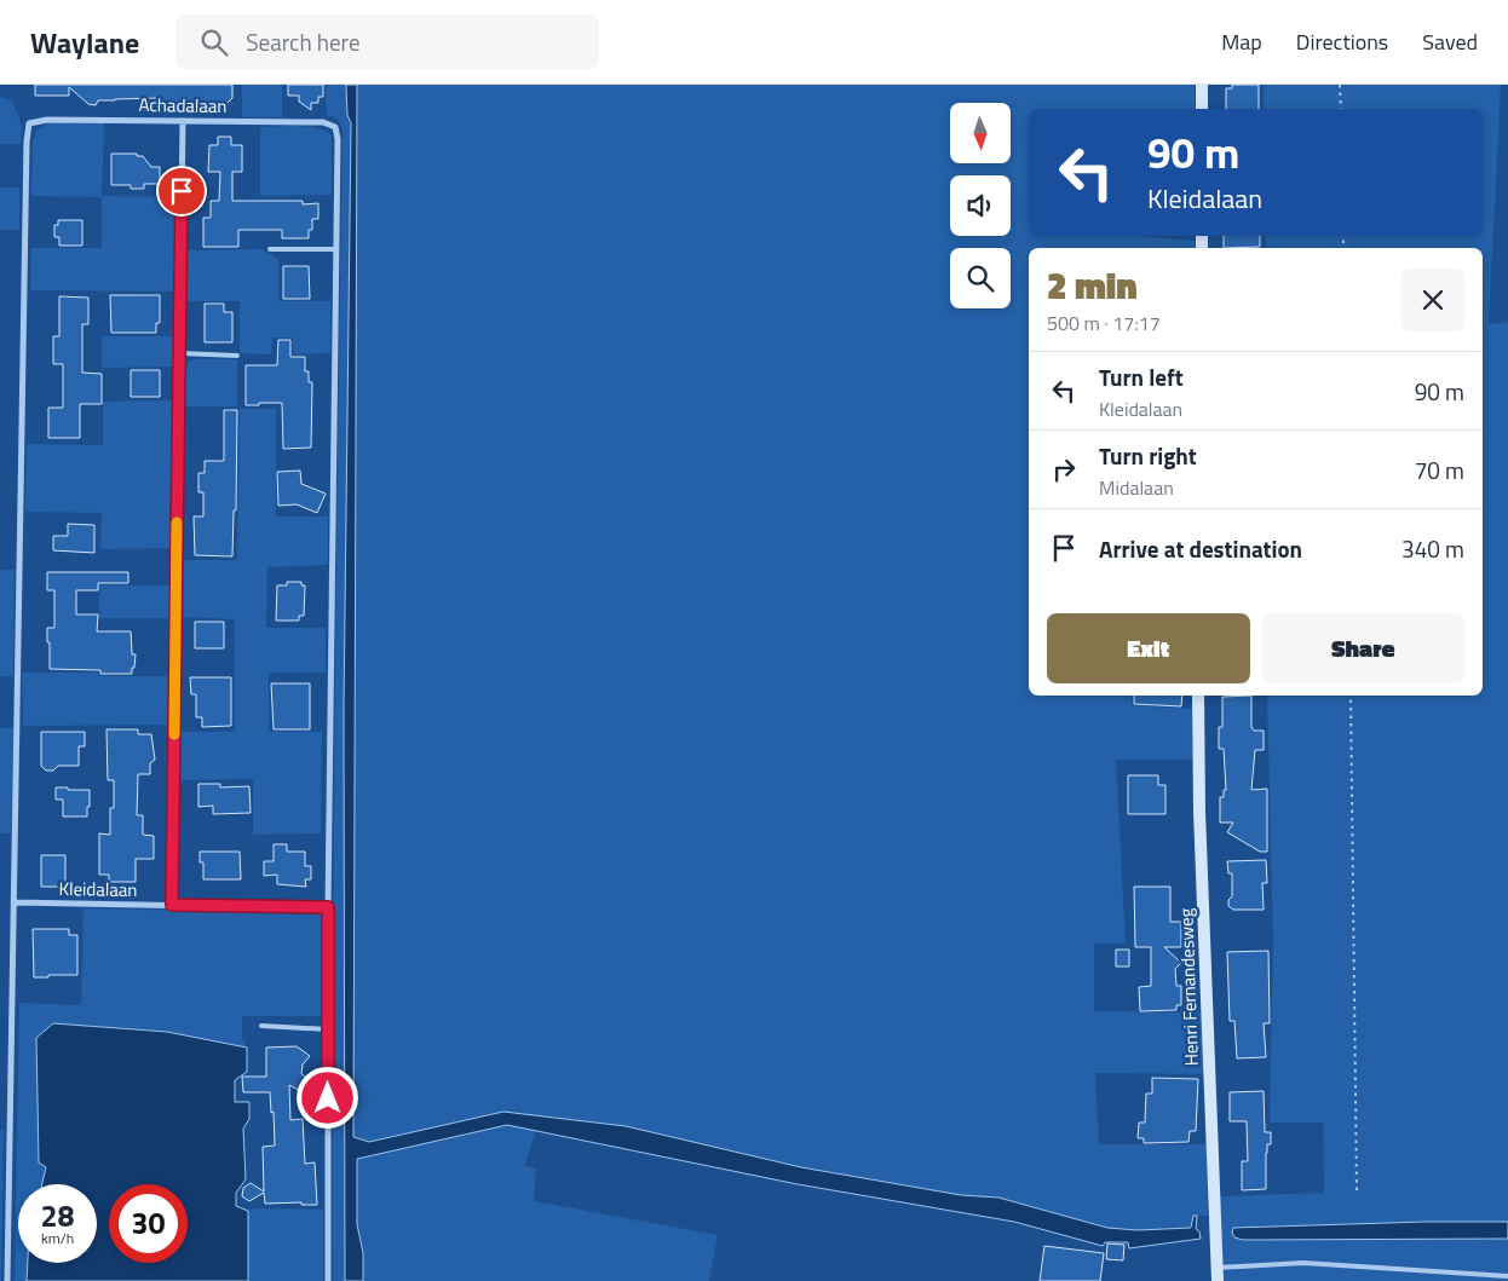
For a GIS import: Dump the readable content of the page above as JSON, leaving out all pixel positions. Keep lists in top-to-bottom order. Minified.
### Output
{"streets":{"street":["Achadalaan","Kleidalaan","Henri Fernandesweg"]},"crossings":[["Achadalaan","Kleidalaan"]],"north":"bottom","page":{"header":"Waylane","search":"Search here","nav":["Map","Directions","Saved"],"turn":["90 m","Kleidalaan"],"heading":["2 min","500 m · 17:17"],"list":[{"name":"Turn left","note":"Kleidalaan","value":"90 m"},{"name":"Turn right","note":"Midalaan","value":"70 m"},{"name":"Arrive at destination","value":"340 m"}],"buttons":["Exit","Share"],"speed":"28 km/h","limit":"30"}}
